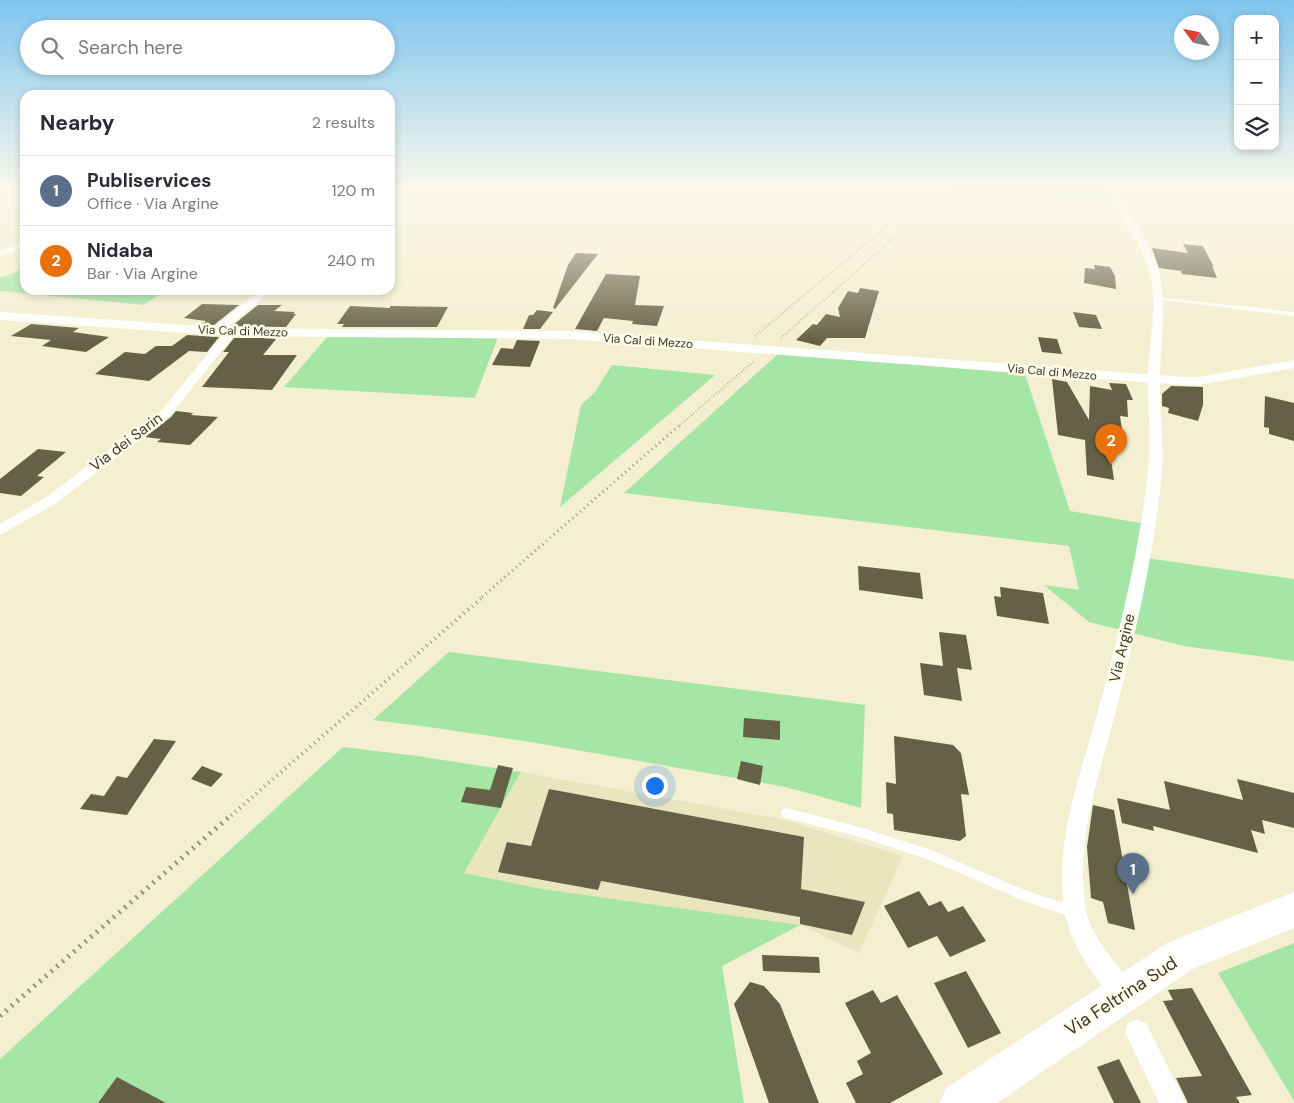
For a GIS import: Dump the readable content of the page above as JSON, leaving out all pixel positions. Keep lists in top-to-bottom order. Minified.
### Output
{"streets":{"main road":["Via Feltrina Sud"],"street":["Via Cal di Mezzo","Via dei Sarin","Via Argine"]},"crossings":[["Via Cal di Mezzo","Via dei Sarin"],["Via Cal di Mezzo","Via Argine"],["Via Argine","Via Feltrina Sud"]],"north":"top left","page":{"map_buttons":["+","−"],"search":"Search here","heading":["Nearby","2 results"],"list":[{"mark":"1","name":"Publiservices","note":"Office · Via Argine","value":"120 m"},{"mark":"2","name":"Nidaba","note":"Bar · Via Argine","value":"240 m"}],"pins":["2","1"]}}
